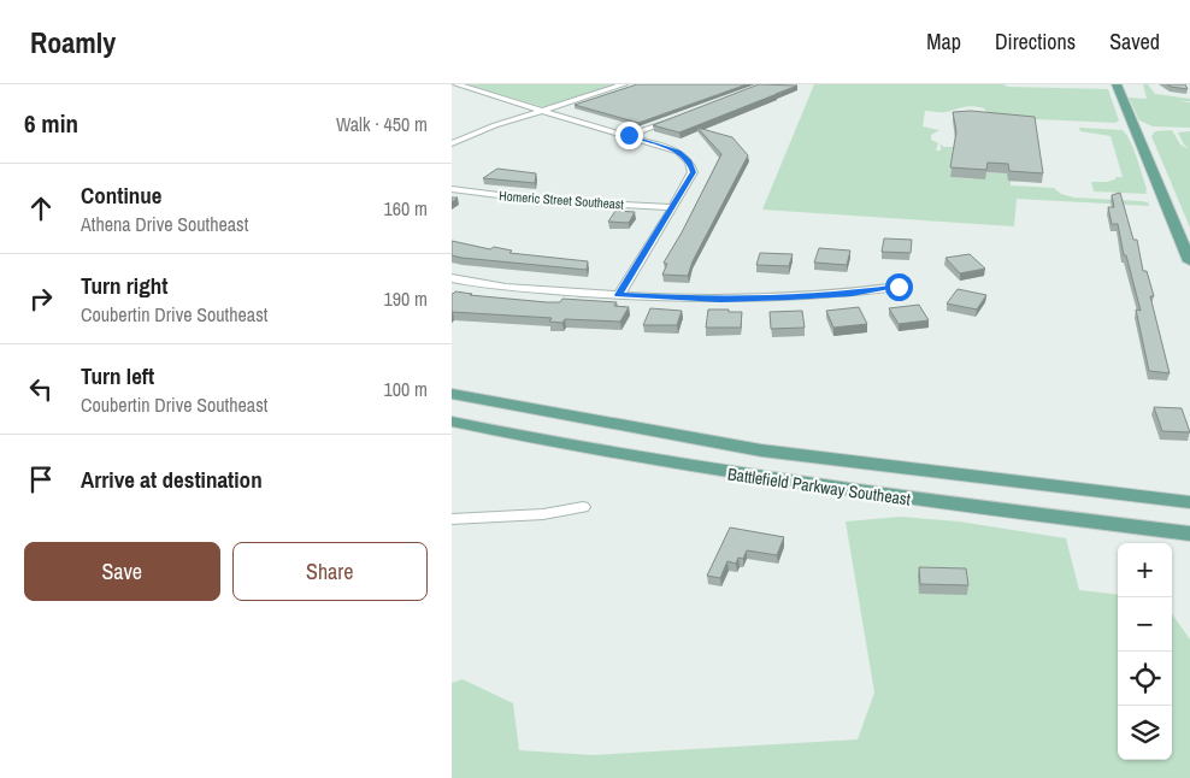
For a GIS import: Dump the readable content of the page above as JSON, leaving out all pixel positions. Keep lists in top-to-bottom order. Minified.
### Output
{"streets":{"main road":["Battlefield Parkway Southeast"],"street":["Homeric Street Southeast"]},"page":{"header":"Roamly","nav":["Map","Directions","Saved"],"heading":["6 min","Walk · 450 m"],"list":[["Continue","Athena Drive Southeast","160 m"],["Turn right","Coubertin Drive Southeast","190 m"],["Turn left","Coubertin Drive Southeast","100 m"],"Arrive at destination"],"buttons":["Save","Share"],"map_buttons":["+","−"]}}
